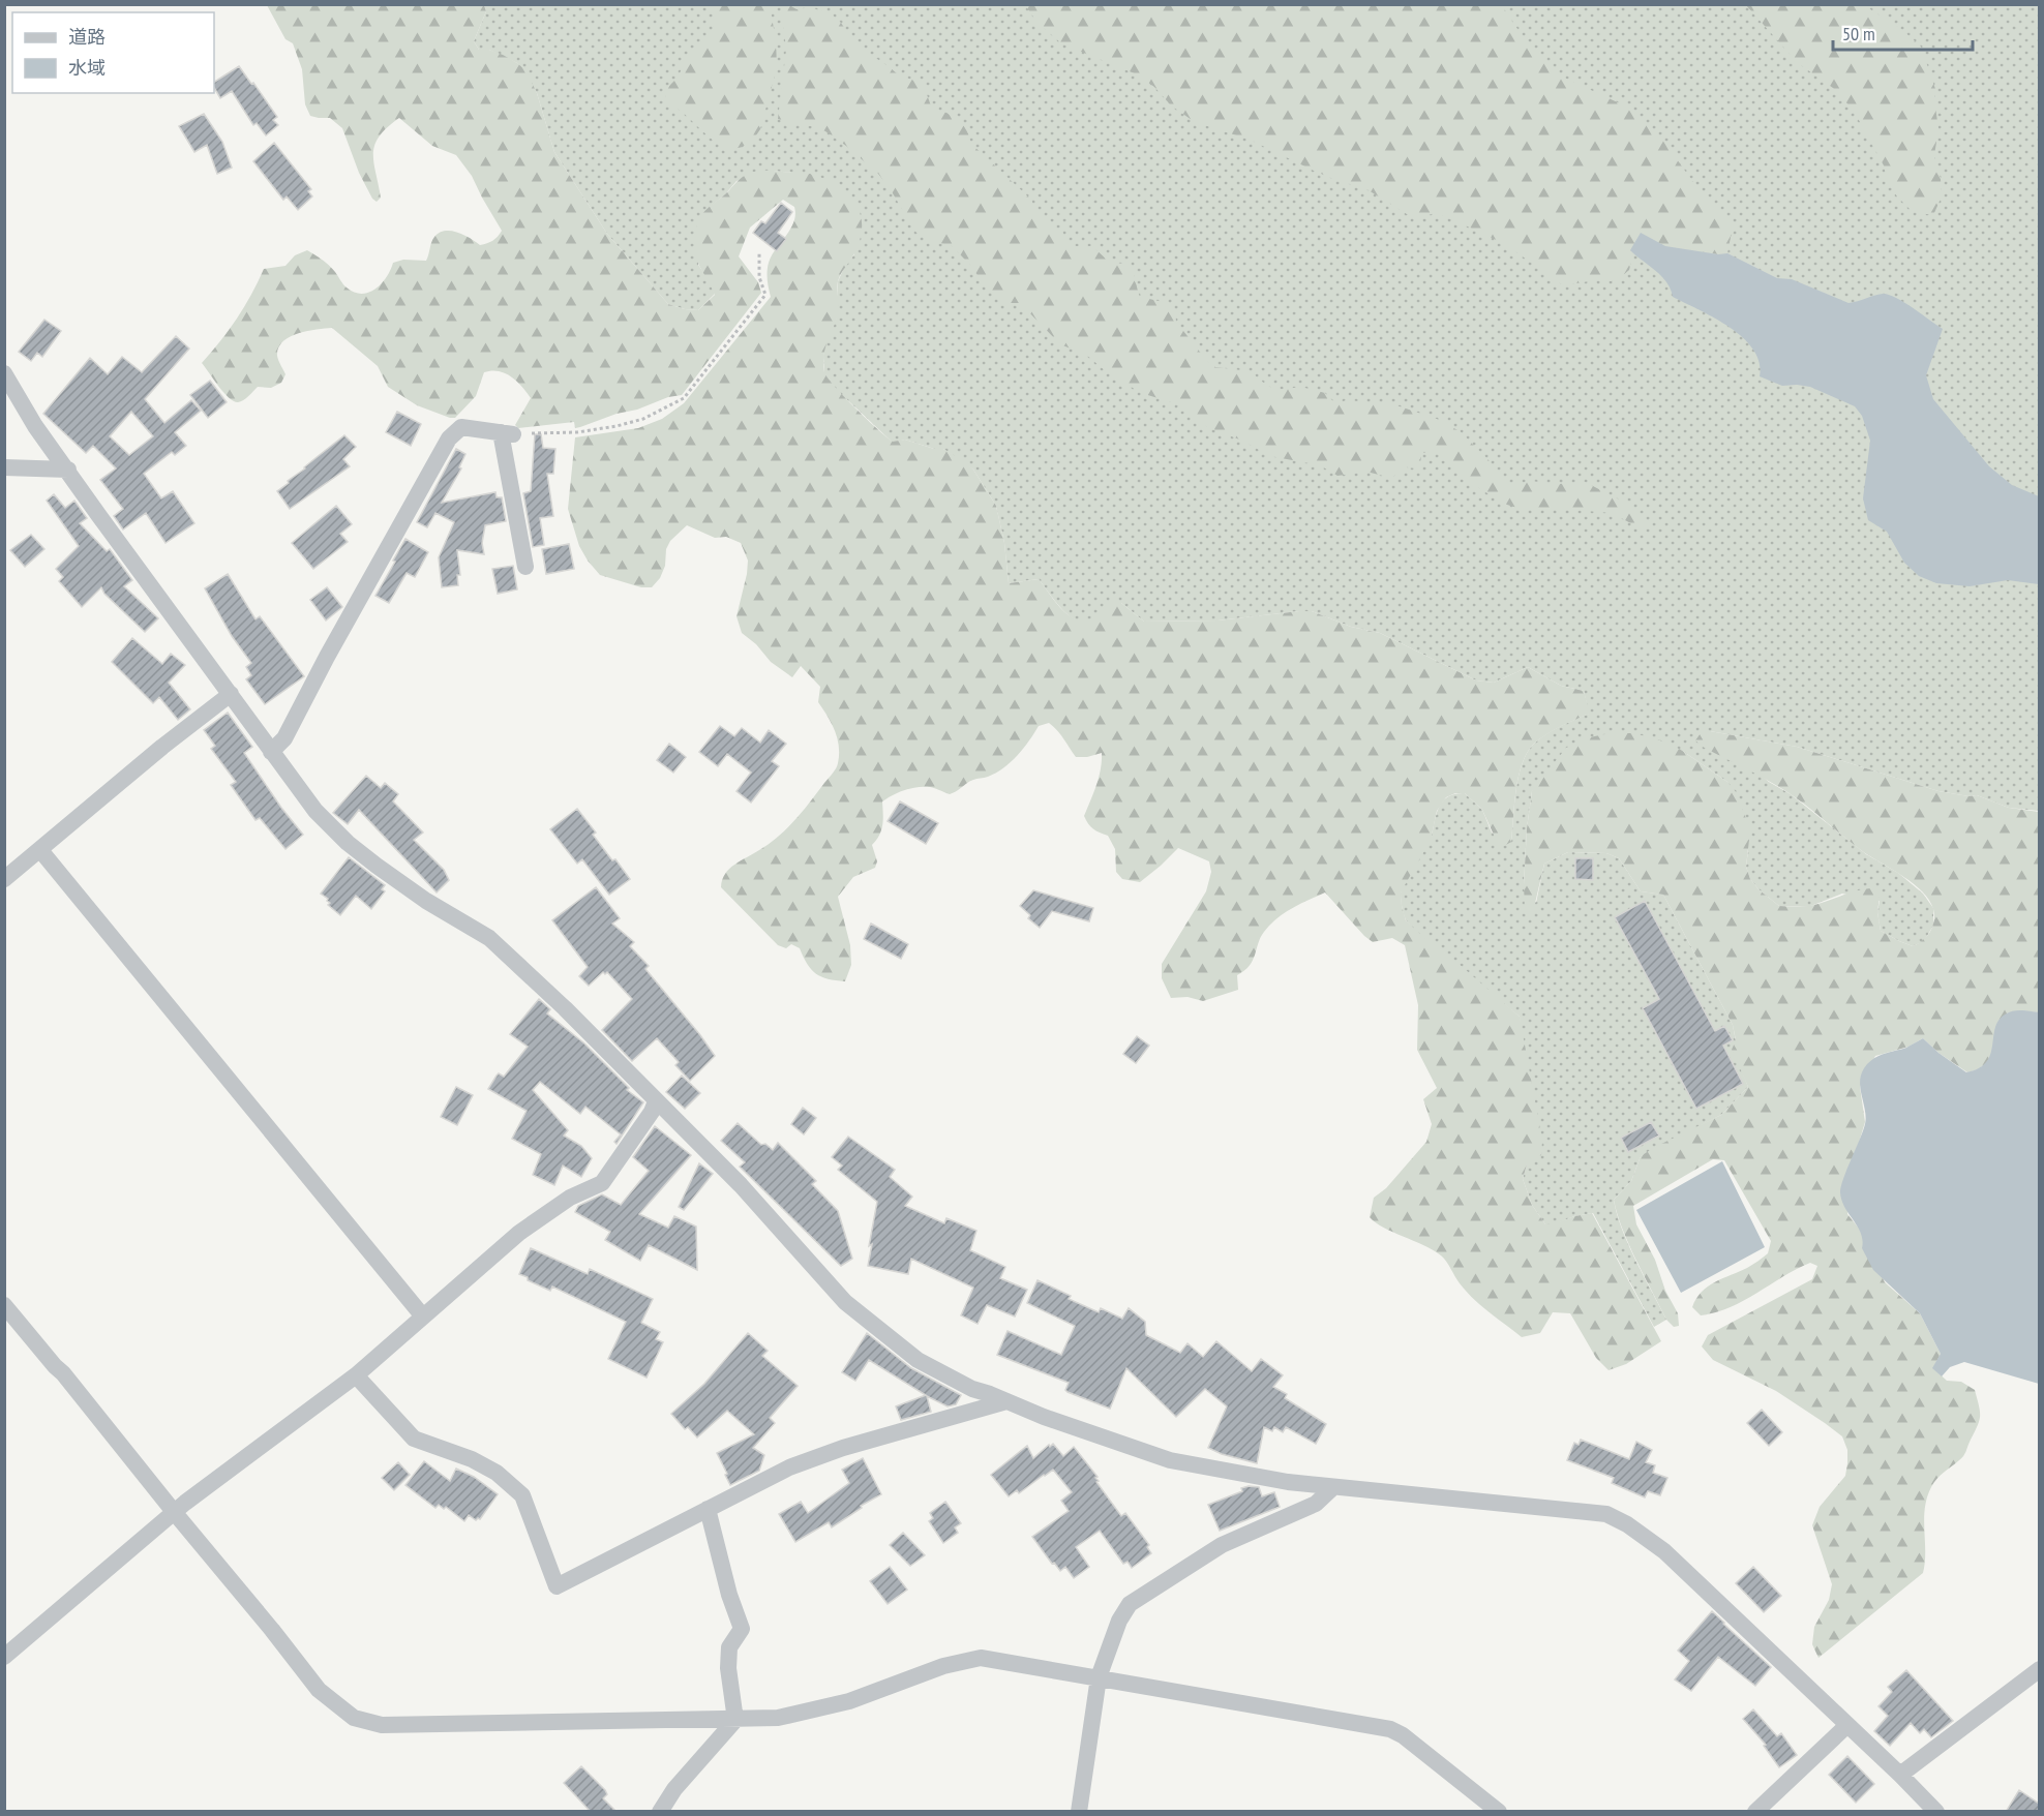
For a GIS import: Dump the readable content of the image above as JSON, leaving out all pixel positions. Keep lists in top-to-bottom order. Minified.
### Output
{"legend":["道路","水域"],"scale_bar":"50 m"}
